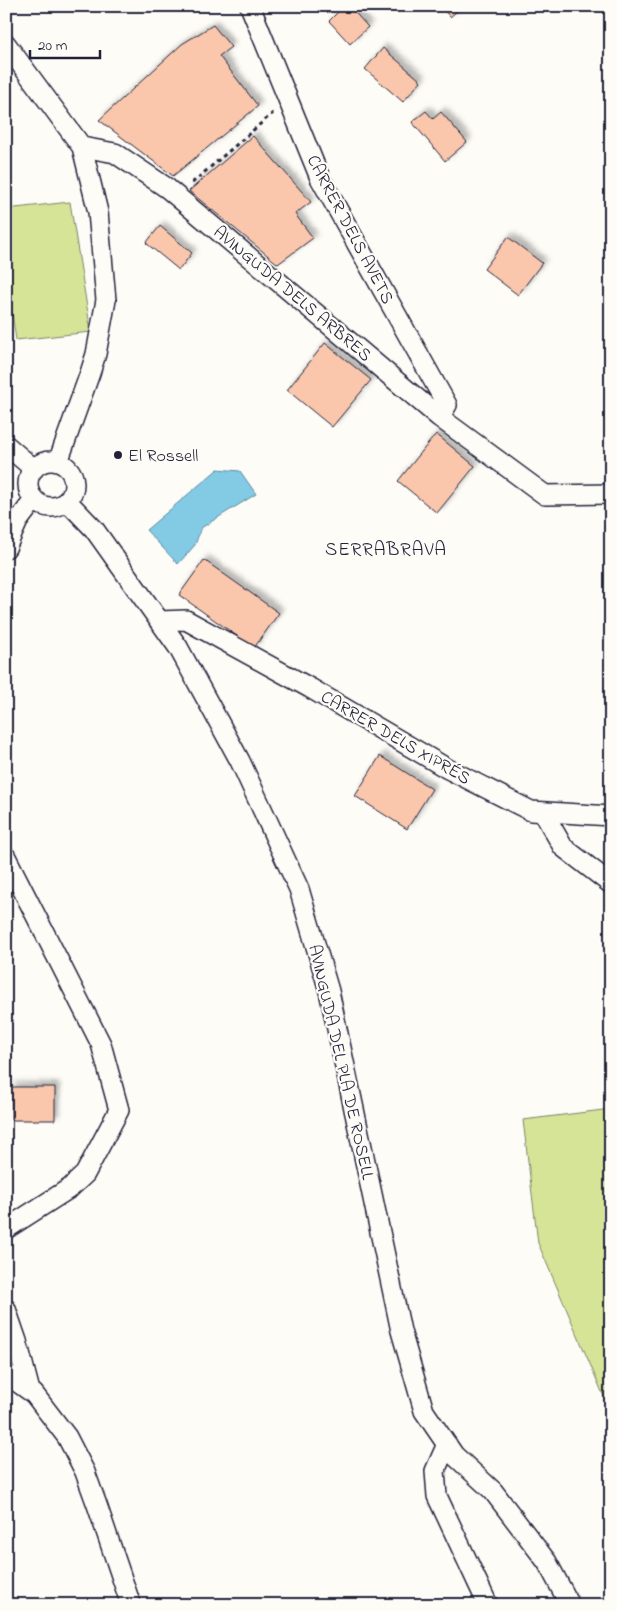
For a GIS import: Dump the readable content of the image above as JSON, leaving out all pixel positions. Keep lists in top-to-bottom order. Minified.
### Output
{"streets":{"street":["CARRER DELS AVETS","AVINGUDA DELS ARBRES","CARRER DELS XIPRÉS","AVINGUDA DEL PLA DE ROSELL"]},"crossings":[["CARRER DELS AVETS","AVINGUDA DELS ARBRES"],["CARRER DELS XIPRÉS","AVINGUDA DEL PLA DE ROSELL"]],"districts":["SERRABRAVA"],"places":["El Rossell"],"scale_bar":"20 m"}
